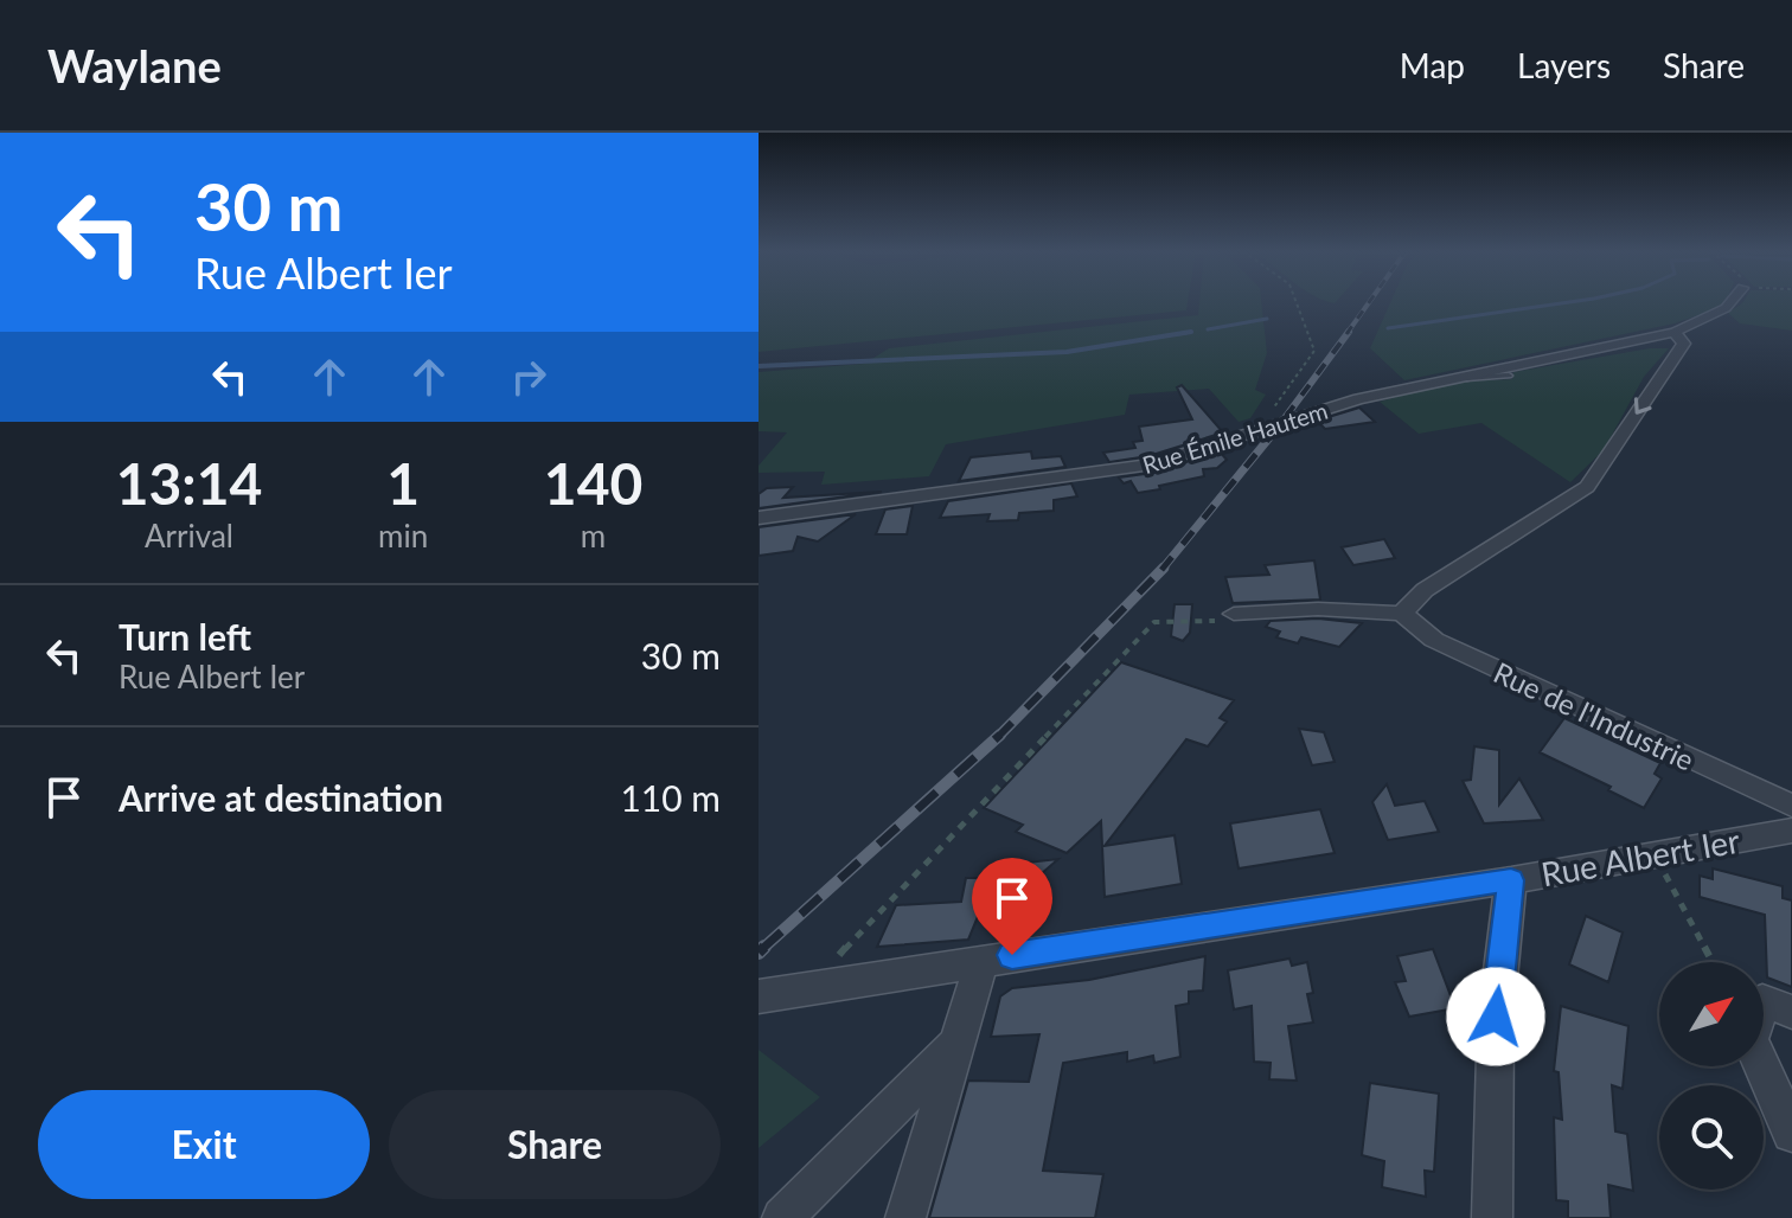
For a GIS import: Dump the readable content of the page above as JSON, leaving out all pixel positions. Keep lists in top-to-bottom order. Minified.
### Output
{"streets":{"street":["Rue Émile Hautem","Rue de l'Industrie","Rue Albert Ier"]},"north":"top right","page":{"header":"Waylane","nav":["Map","Layers","Share"],"turn":["30 m","Rue Albert Ier"],"eta":["13:14","Arrival","1","min","140","m"],"list":[{"name":"Turn left","note":"Rue Albert Ier","value":"30 m"},{"name":"Arrive at destination","value":"110 m"}],"buttons":["Exit","Share"]}}
